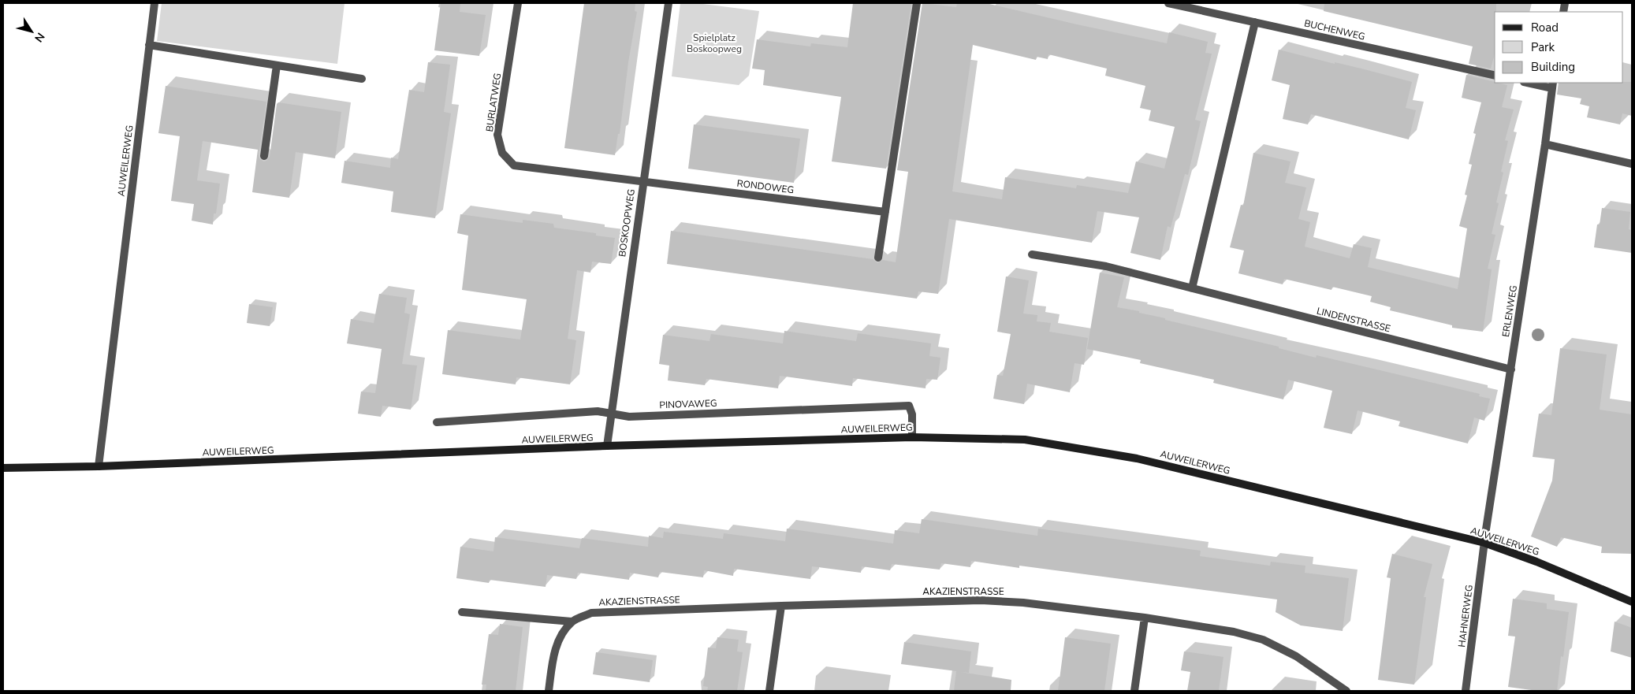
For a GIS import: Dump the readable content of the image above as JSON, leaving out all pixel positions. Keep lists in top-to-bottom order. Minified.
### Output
{"streets":{"street":["BUCHENWEG","BURLATWEG","AUWEILERWEG","RONDOWEG","BOSKOOPWEG","ERLENWEG","LINDENSTRASSE","PINOVAWEG","AKAZIENSTRASSE","HAHNERWEG"]},"crossings":[["BURLATWEG","RONDOWEG"],["BURLATWEG","BOSKOOPWEG"],["AUWEILERWEG","BOSKOOPWEG"],["AUWEILERWEG","ERLENWEG"],["AUWEILERWEG","PINOVAWEG"],["AUWEILERWEG","HAHNERWEG"],["RONDOWEG","BOSKOOPWEG"],["BOSKOOPWEG","PINOVAWEG"],["ERLENWEG","LINDENSTRASSE"],["ERLENWEG","HAHNERWEG"]],"parks":["Spielplatz Boskoopweg"],"legend":["Road","Park","Building"],"north":"bottom right"}
